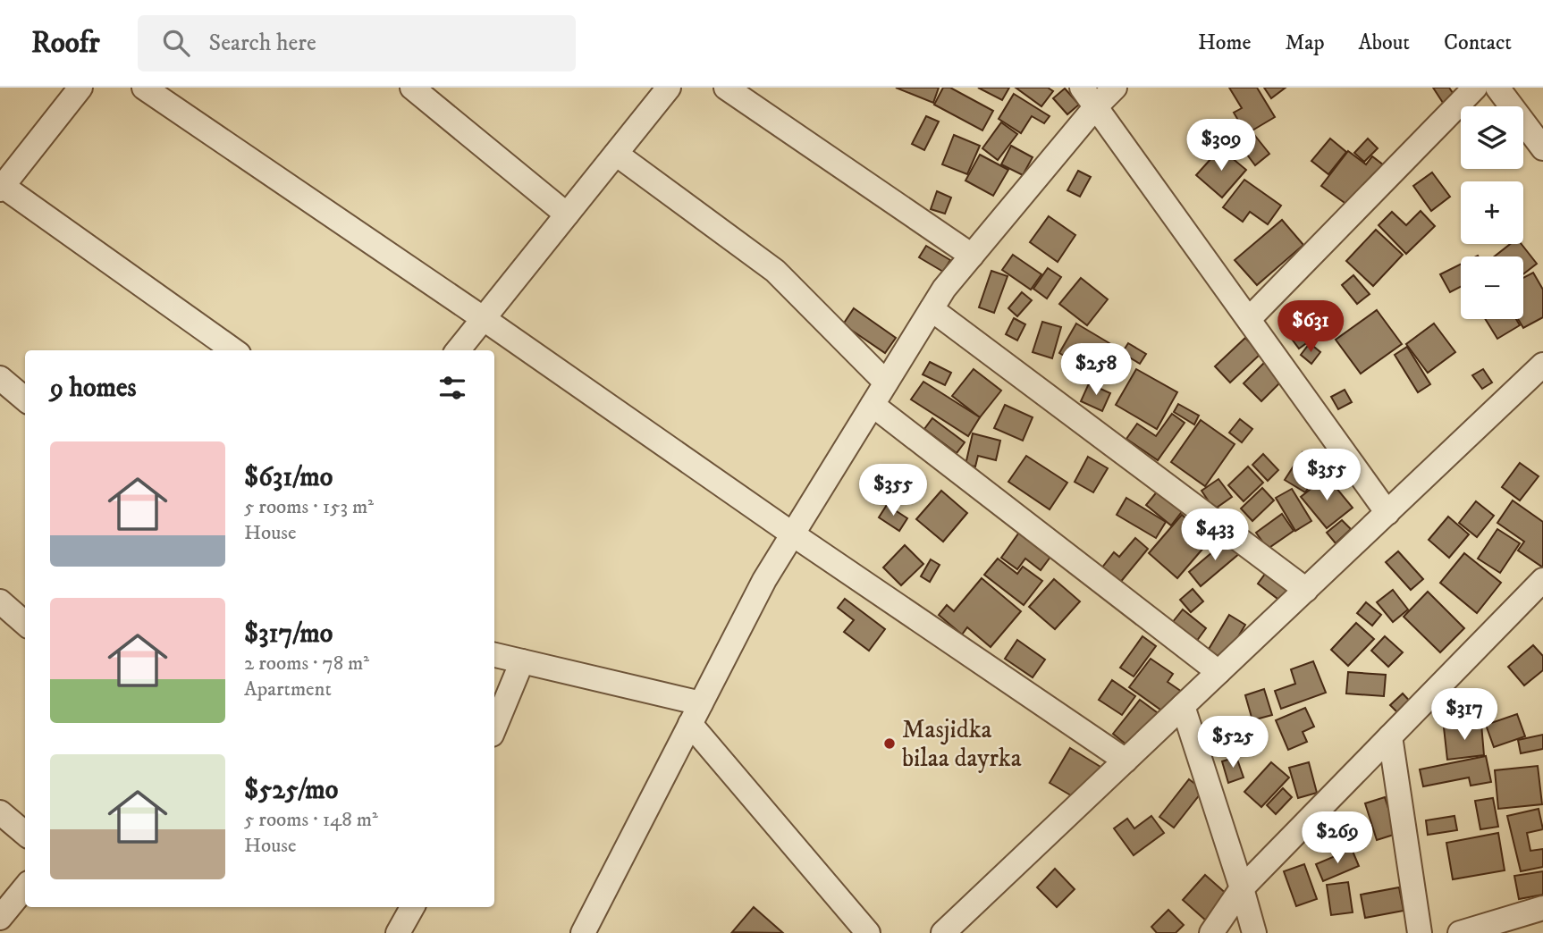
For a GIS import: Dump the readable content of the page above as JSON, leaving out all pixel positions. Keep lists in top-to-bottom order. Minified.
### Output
{"places":["Masjidka bilaa dayrka"],"page":{"header":"Roofr","search":"Search here","nav":["Home","Map","About","Contact"],"map_buttons":["+","−"],"price":["$309","$631","$258","$355","$355","$433","$317","$525","$269"],"heading":"9 homes","list":[{"name":"$631/mo","note":"5 rooms · 153 m² · House"},{"name":"$317/mo","note":"2 rooms · 78 m² · Apartment"},{"name":"$525/mo","note":"5 rooms · 148 m² · House"}]}}
